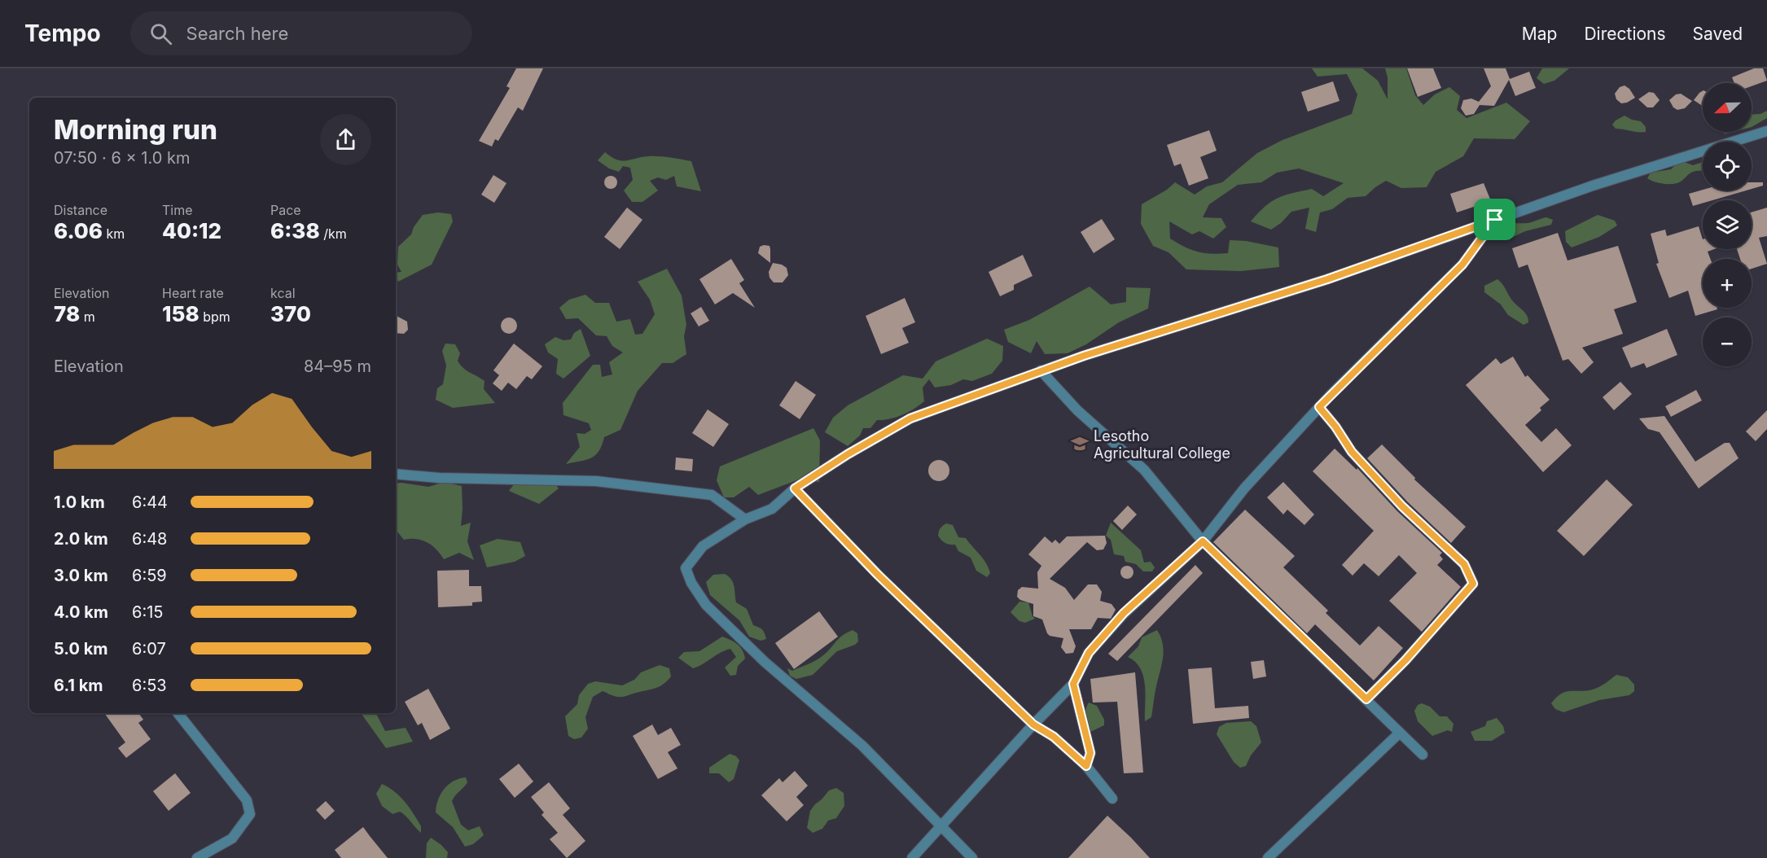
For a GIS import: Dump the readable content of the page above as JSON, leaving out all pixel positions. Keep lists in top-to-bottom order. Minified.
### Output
{"places":{"school or university":["Lesotho Agricultural College"]},"north":"left","page":{"header":"Tempo","search":"Search here","nav":["Map","Directions","Saved"],"map_buttons":["+","−"],"heading":["Morning run","07:50 · 6 × 1.0 km"],"stats":[["Distance","6.06 km"],["Time","40:12"],["Pace","6:38 /km"],["Elevation","78 m"],["Heart rate","158 bpm"],["kcal","370"]],"chart":["Elevation","84–95 m"],"list":[{"name":"1.0 km","note":"6:44"},{"name":"2.0 km","note":"6:48"},{"name":"3.0 km","note":"6:59"},{"name":"4.0 km","note":"6:15"},{"name":"5.0 km","note":"6:07"},{"name":"6.1 km","note":"6:53"}]}}
